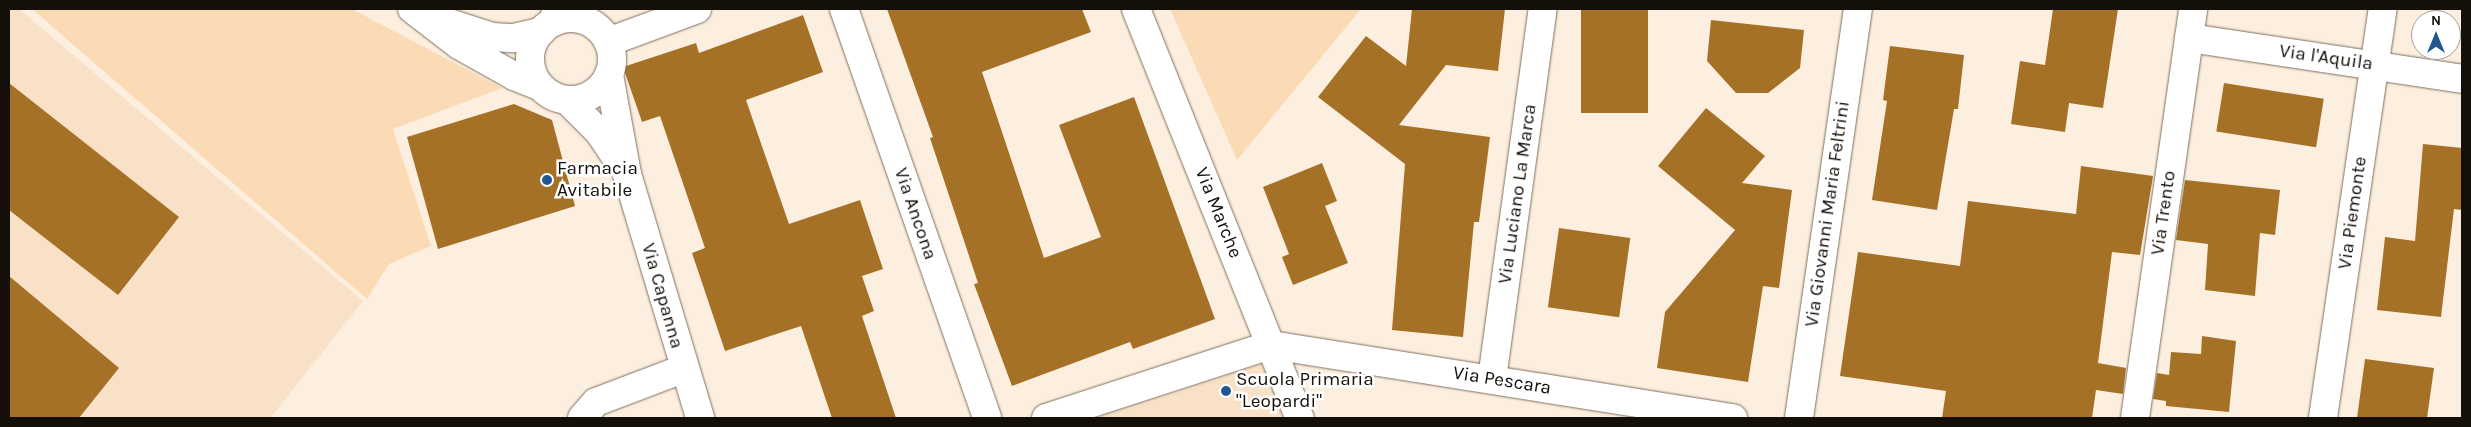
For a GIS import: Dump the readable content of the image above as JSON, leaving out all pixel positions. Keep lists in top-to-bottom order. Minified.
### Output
{"streets":{"street":["Via l'Aquila","Via Luciano La Marca","Via Marche","Via Trento","Via Piemonte","Via Ancona","Via Giovanni Maria Feltrini","Via Capanna","Via Pescara"]},"crossings":[["Via l'Aquila","Via Trento"],["Via l'Aquila","Via Piemonte"],["Via Luciano La Marca","Via Pescara"],["Via Marche","Via Pescara"]],"places":["Farmacia Avitabile","Scuola Primaria \"Leopardi\""],"north":"top"}
